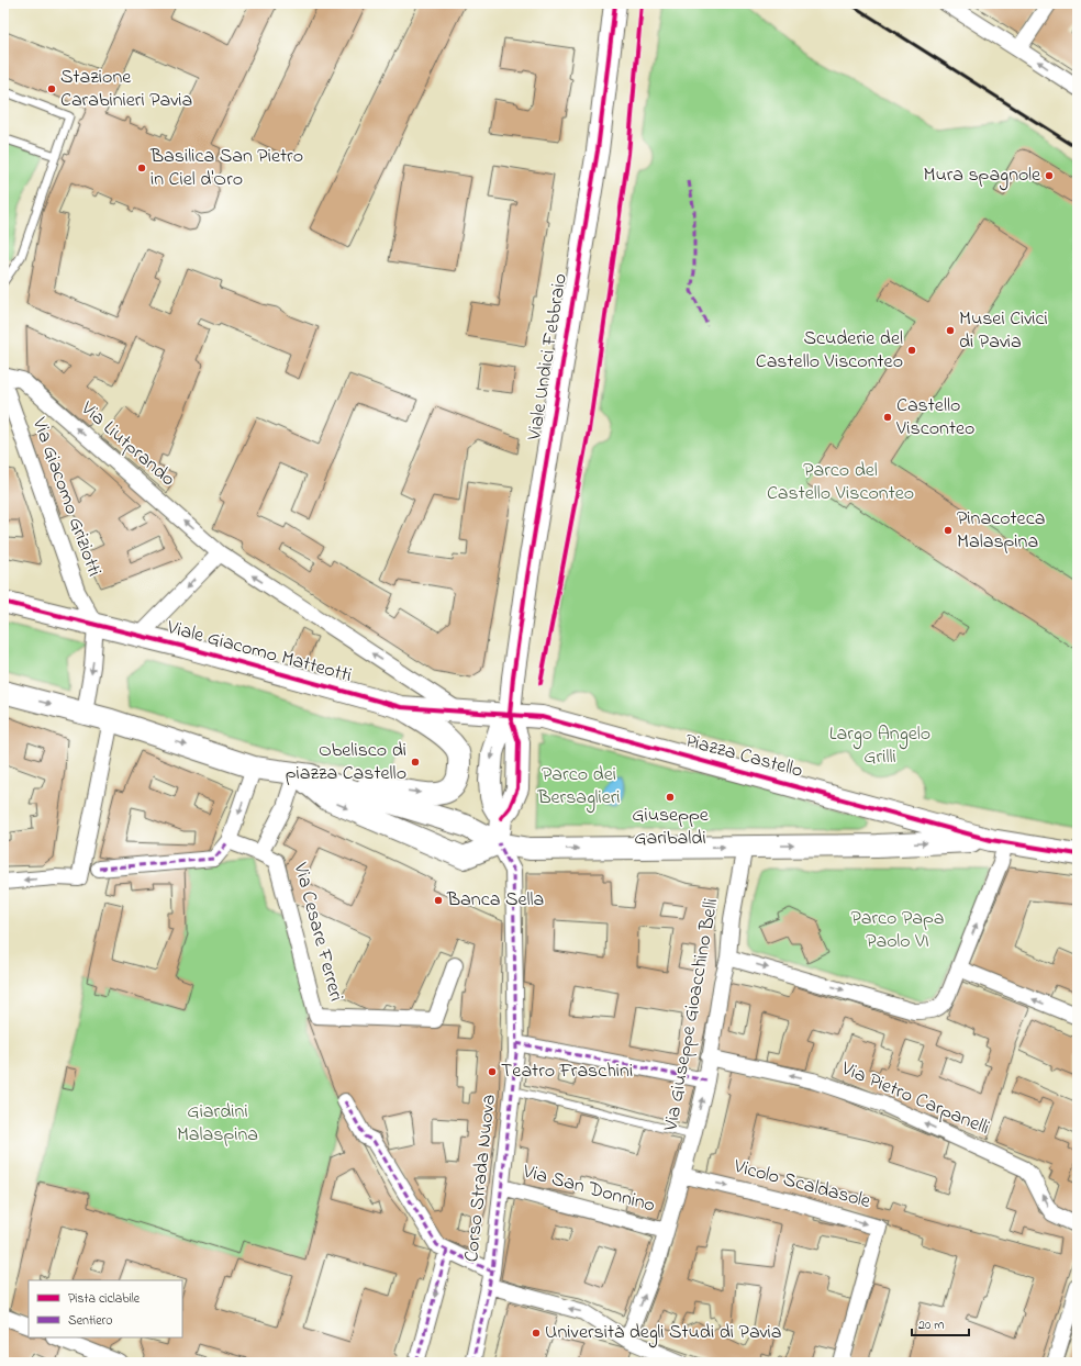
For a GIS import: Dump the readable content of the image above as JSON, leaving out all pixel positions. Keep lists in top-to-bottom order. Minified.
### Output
{"streets":{"street":["Viale Undici Febbraio","Via Liutprando","Via Giacomo Griziotti","Viale Giacomo Matteotti","Piazza Castello","Via Cesare Ferreri","Via Giuseppe Gioacchino Belli","Via Pietro Carpanelli","Corso Strada Nuova","Vicolo Scaldasole","Via San Donnino"]},"crossings":[["Viale Undici Febbraio","Viale Giacomo Matteotti"],["Viale Undici Febbraio","Piazza Castello"],["Via Liutprando","Viale Giacomo Matteotti"],["Via Giacomo Griziotti","Viale Giacomo Matteotti"],["Viale Giacomo Matteotti","Piazza Castello"],["Viale Giacomo Matteotti","Corso Strada Nuova"],["Piazza Castello","Via Giuseppe Gioacchino Belli"],["Piazza Castello","Corso Strada Nuova"],["Via Giuseppe Gioacchino Belli","Via Pietro Carpanelli"],["Via Giuseppe Gioacchino Belli","Vicolo Scaldasole"],["Via Giuseppe Gioacchino Belli","Via San Donnino"],["Corso Strada Nuova","Via San Donnino"]],"one_way":["Via Liutprando","Via Pietro Carpanelli"],"parks":["Parco del Castello Visconteo","Largo Angelo Grilli","Parco dei Bersaglieri","Parco Papa Paolo VI","Giardini Malaspina"],"places":["Stazione Carabinieri Pavia","Basilica San Pietro in Ciel d'Oro","Mura spagnole","Musei Civici di Pavia","Scuderie del Castello Visconteo","Castello Visconteo","Pinacoteca Malaspina","Obelisco di piazza Castello","Giuseppe Garibaldi","Banca Sella","Teatro Fraschini","Università degli Studi di Pavia"],"legend":["Pista ciclabile","Sentiero"],"scale_bar":"20 m"}
